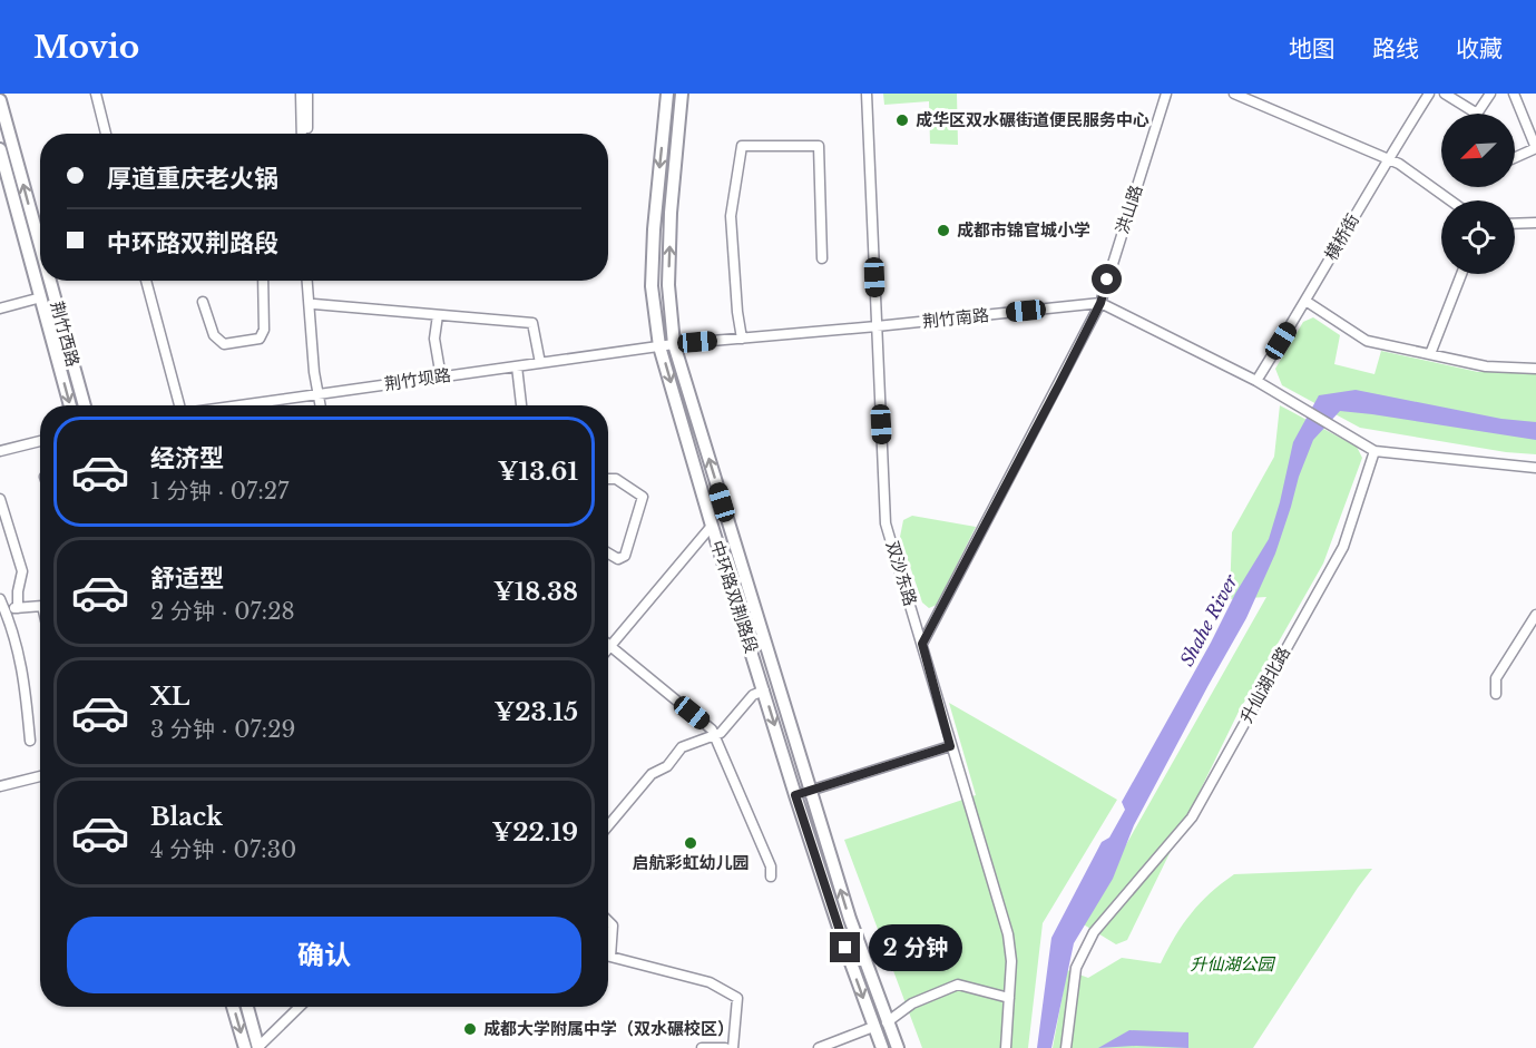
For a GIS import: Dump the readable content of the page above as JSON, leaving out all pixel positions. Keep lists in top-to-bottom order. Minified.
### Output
{"streets":{"main road":["荆竹西路","中环路双荆路段"],"street":["洪山路","横桥街","荆竹南路","荆竹坝路","双沙东路","升仙湖北路"]},"crossings":[["洪山路","荆竹南路"],["洪山路","双沙东路"],["荆竹南路","荆竹坝路"],["荆竹南路","双沙东路"],["荆竹南路","中环路双荆路段"],["荆竹坝路","中环路双荆路段"]],"water":["Shahe River"],"parks":["升仙湖公园"],"places":["成华区双水碾街道便民服务中心","成都市锦官城小学","启航彩虹幼儿园","成都大学附属中学（双水碾校区）"],"north":"bottom left","page":{"header":"Movio","nav":["地图","路线","收藏"],"banner":["厚道重庆老火锅","中环路双荆路段"],"list":[{"name":"经济型","note":"1 分钟 · 07:27","value":"¥13.61"},{"name":"舒适型","note":"2 分钟 · 07:28","value":"¥18.38"},{"name":"XL","note":"3 分钟 · 07:29","value":"¥23.15"},{"name":"Black","note":"4 分钟 · 07:30","value":"¥22.19"}],"buttons":"确认","bubble":"2 分钟"}}
